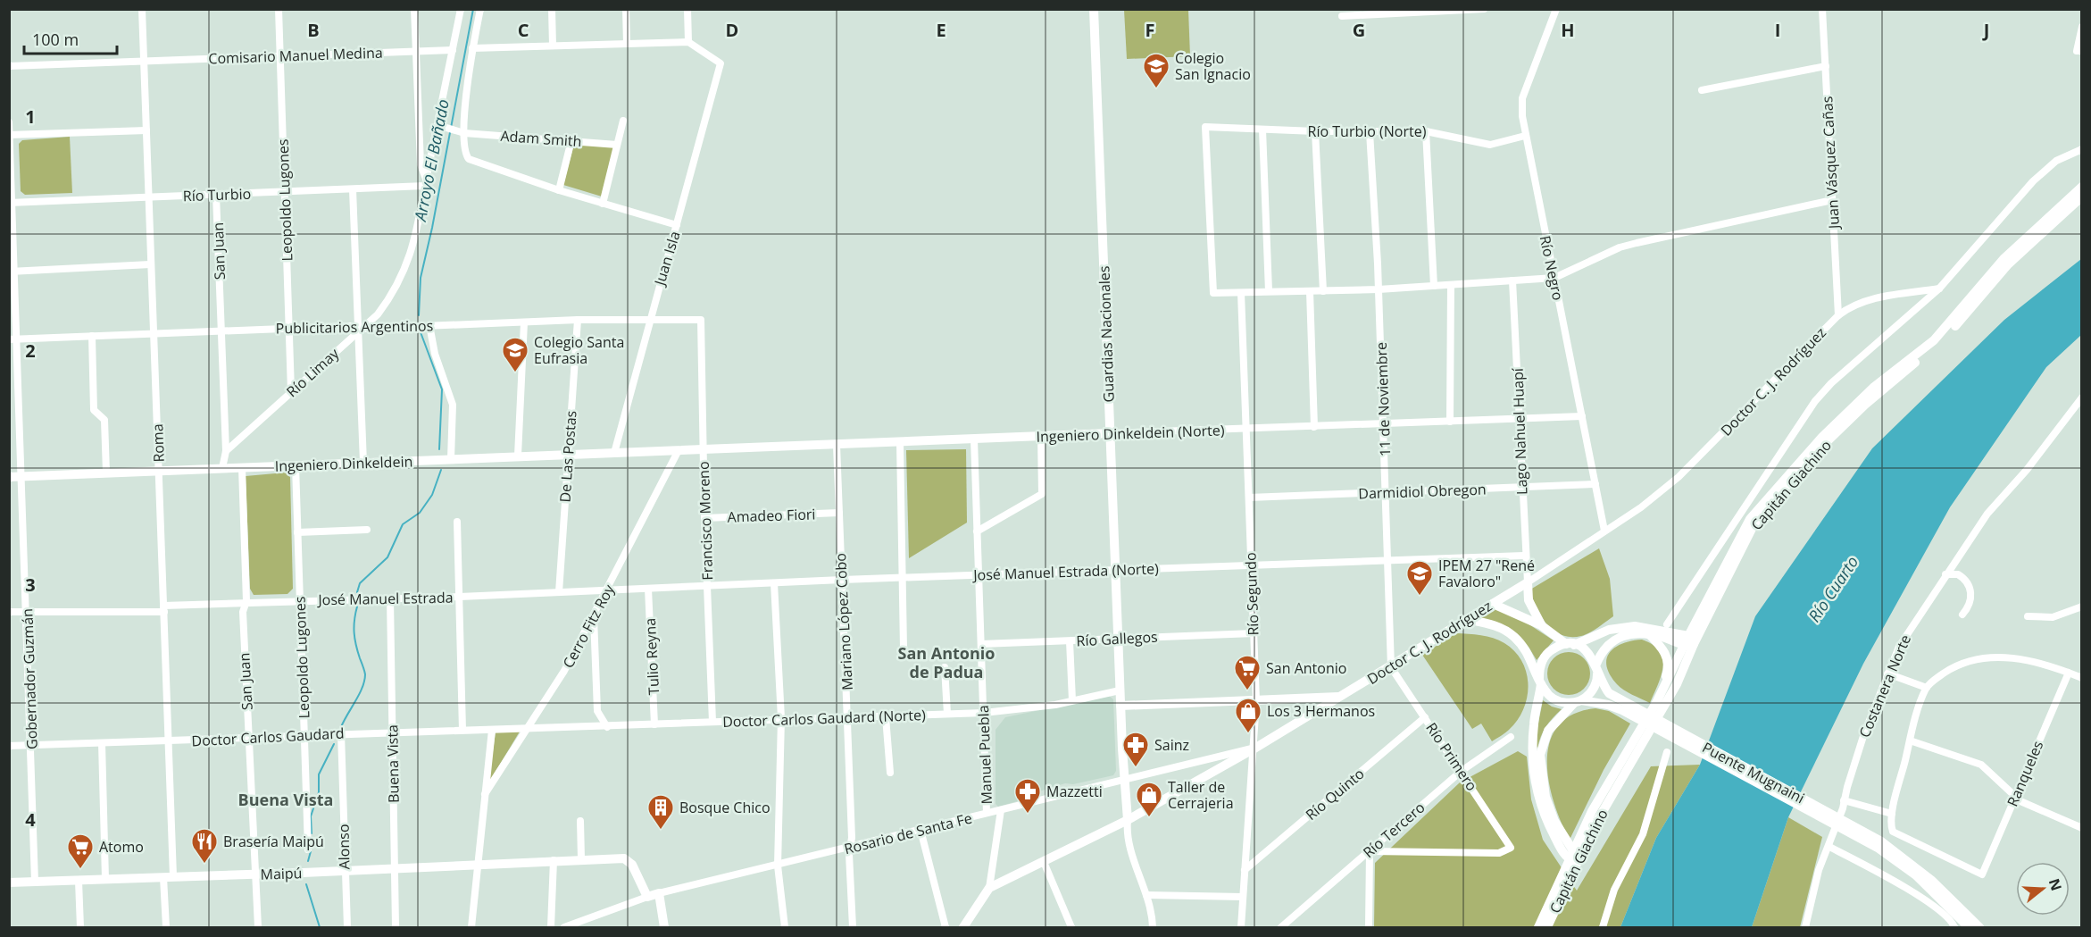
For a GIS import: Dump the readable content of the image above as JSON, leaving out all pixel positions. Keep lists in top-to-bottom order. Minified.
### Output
{"streets":{"main road":["Guardias Nacionales","Doctor C. J. Rodríguez","Ingeniero Dinkeldein (Norte)","Ingeniero Dinkeldein","Capitán Giachino","Puente Mugnaini","Rosario de Santa Fe","Maipú"],"street":["Comisario Manuel Medina","Río Turbio (Norte)","Adam Smith","Juan Vásquez Cañas","Río Turbio","Leopoldo Lugones","San Juan","Juan Isla","Río Negro","Publicitarios Argentinos","Río Limay","11 de Noviembre","Lago Nahuel Huapí","Roma","De Las Postas","Darmidiol Obregon","Amadeo Fiori","Francisco Moreno","José Manuel Estrada (Norte)","Río Segundo","José Manuel Estrada","Mariano López Cobo","Cerro Fitz Roy","Río Gallegos","Tulio Reyna","Gobernador Guzmán","Costanera Norte","Doctor Carlos Gaudard (Norte)","Doctor Carlos Gaudard","Manuel Puebla","Río Primero","Buena Vista","Ranqueles","Río Quinto","Río Tercero","Alonso"]},"crossings":[["Comisario Manuel Medina","Leopoldo Lugones"],["Comisario Manuel Medina","Río Limay"],["Comisario Manuel Medina","Roma"],["Río Turbio (Norte)","Río Negro"],["Río Turbio (Norte)","11 de Noviembre"],["Río Turbio (Norte)","Río Segundo"],["Adam Smith","Río Limay"],["Juan Vásquez Cañas","Doctor C. J. Rodríguez"],["Río Turbio","Leopoldo Lugones"],["Río Turbio","San Juan"],["Río Turbio","Río Limay"],["Río Turbio","Roma"],["Río Turbio","Gobernador Guzmán"],["Leopoldo Lugones","Publicitarios Argentinos"],["Leopoldo Lugones","Río Limay"],["Leopoldo Lugones","Ingeniero Dinkeldein"],["Leopoldo Lugones","José Manuel Estrada"],["Leopoldo Lugones","Doctor Carlos Gaudard"],["San Juan","Publicitarios Argentinos"],["San Juan","Río Limay"],["San Juan","Ingeniero Dinkeldein"],["San Juan","José Manuel Estrada"],["San Juan","Doctor Carlos Gaudard"],["San Juan","Maipú"],["Juan Isla","Publicitarios Argentinos"],["Juan Isla","Ingeniero Dinkeldein"],["Río Negro","Doctor C. J. Rodríguez"],["Río Negro","Ingeniero Dinkeldein (Norte)"],["Río Negro","Darmidiol Obregon"],["Publicitarios Argentinos","Río Limay"],["Publicitarios Argentinos","Roma"],["Publicitarios Argentinos","De Las Postas"],["Publicitarios Argentinos","Francisco Moreno"],["Publicitarios Argentinos","Gobernador Guzmán"],["Guardias Nacionales","Doctor C. J. Rodríguez"],["Guardias Nacionales","Ingeniero Dinkeldein (Norte)"],["Guardias Nacionales","José Manuel Estrada (Norte)"],["Guardias Nacionales","Río Gallegos"],["Guardias Nacionales","Doctor Carlos Gaudard (Norte)"],["Guardias Nacionales","Rosario de Santa Fe"],["Doctor C. J. Rodríguez","11 de Noviembre"],["Doctor C. J. Rodríguez","Lago Nahuel Huapí"],["Doctor C. J. Rodríguez","Río Segundo"],["Doctor C. J. Rodríguez","Río Primero"],["Doctor C. J. Rodríguez","Rosario de Santa Fe"],["11 de Noviembre","Ingeniero Dinkeldein (Norte)"],["11 de Noviembre","Darmidiol Obregon"],["11 de Noviembre","José Manuel Estrada (Norte)"],["11 de Noviembre","Río Primero"],["Lago Nahuel Huapí","Ingeniero Dinkeldein (Norte)"],["Lago Nahuel Huapí","Darmidiol Obregon"],["Lago Nahuel Huapí","José Manuel Estrada (Norte)"],["Ingeniero Dinkeldein (Norte)","Ingeniero Dinkeldein"],["Ingeniero Dinkeldein (Norte)","Francisco Moreno"],["Ingeniero Dinkeldein (Norte)","Río Segundo"],["Ingeniero Dinkeldein (Norte)","Mariano López Cobo"],["Ingeniero Dinkeldein (Norte)","Cerro Fitz Roy"],["Ingeniero Dinkeldein (Norte)","Manuel Puebla"],["Roma","Ingeniero Dinkeldein"],["Roma","José Manuel Estrada"],["Roma","Doctor Carlos Gaudard"],["Roma","Maipú"],["De Las Postas","Ingeniero Dinkeldein"],["De Las Postas","José Manuel Estrada"],["Ingeniero Dinkeldein","Cerro Fitz Roy"],["Ingeniero Dinkeldein","Gobernador Guzmán"],["Darmidiol Obregon","Río Segundo"],["Amadeo Fiori","Francisco Moreno"],["Amadeo Fiori","Mariano López Cobo"],["Francisco Moreno","José Manuel Estrada (Norte)"],["Francisco Moreno","Doctor Carlos Gaudard (Norte)"],["José Manuel Estrada (Norte)","Río Segundo"],["José Manuel Estrada (Norte)","José Manuel Estrada"],["José Manuel Estrada (Norte)","Mariano López Cobo"],["José Manuel Estrada (Norte)","Cerro Fitz Roy"],["José Manuel Estrada (Norte)","Tulio Reyna"],["José Manuel Estrada (Norte)","Manuel Puebla"],["Río Segundo","Río Gallegos"],["Río Segundo","Río Quinto"],["Río Segundo","Rosario de Santa Fe"],["José Manuel Estrada","Cerro Fitz Roy"],["José Manuel Estrada","Gobernador Guzmán"],["José Manuel Estrada","Buena Vista"],["Mariano López Cobo","Doctor Carlos Gaudard (Norte)"],["Mariano López Cobo","Rosario de Santa Fe"],["Cerro Fitz Roy","Doctor Carlos Gaudard (Norte)"],["Cerro Fitz Roy","Doctor Carlos Gaudard"],["Río Gallegos","Manuel Puebla"],["Tulio Reyna","Doctor Carlos Gaudard (Norte)"],["Gobernador Guzmán","Doctor Carlos Gaudard"],["Gobernador Guzmán","Maipú"],["Doctor Carlos Gaudard (Norte)","Doctor Carlos Gaudard"],["Doctor Carlos Gaudard (Norte)","Manuel Puebla"],["Doctor Carlos Gaudard","Buena Vista"],["Doctor Carlos Gaudard","Alonso"],["Manuel Puebla","Rosario de Santa Fe"],["Río Primero","Río Quinto"],["Río Primero","Río Tercero"],["Buena Vista","Maipú"],["Rosario de Santa Fe","Maipú"],["Alonso","Maipú"]],"districts":["San Antonio de Padua","Buena Vista"],"water":["Arroyo El Bañado","Río Cuarto"],"places":{"school or university":["Colegio San Ignacio","Colegio Santa Eufrasia","IPEM 27 \"René Favaloro\""],"supermarket":["San Antonio","Atomo"],"shop":["Los 3 Hermanos","Taller de Cerrajeria"],"pharmacy":["Sainz","Mazzetti"],"building":["Bosque Chico"],"restaurant":["Brasería Maipú"]},"scale_bar":"100 m","north":"right","grid":{"columns":["B","C","D","E","F","G","H","I","J"],"rows":["1","2","3","4"]}}
